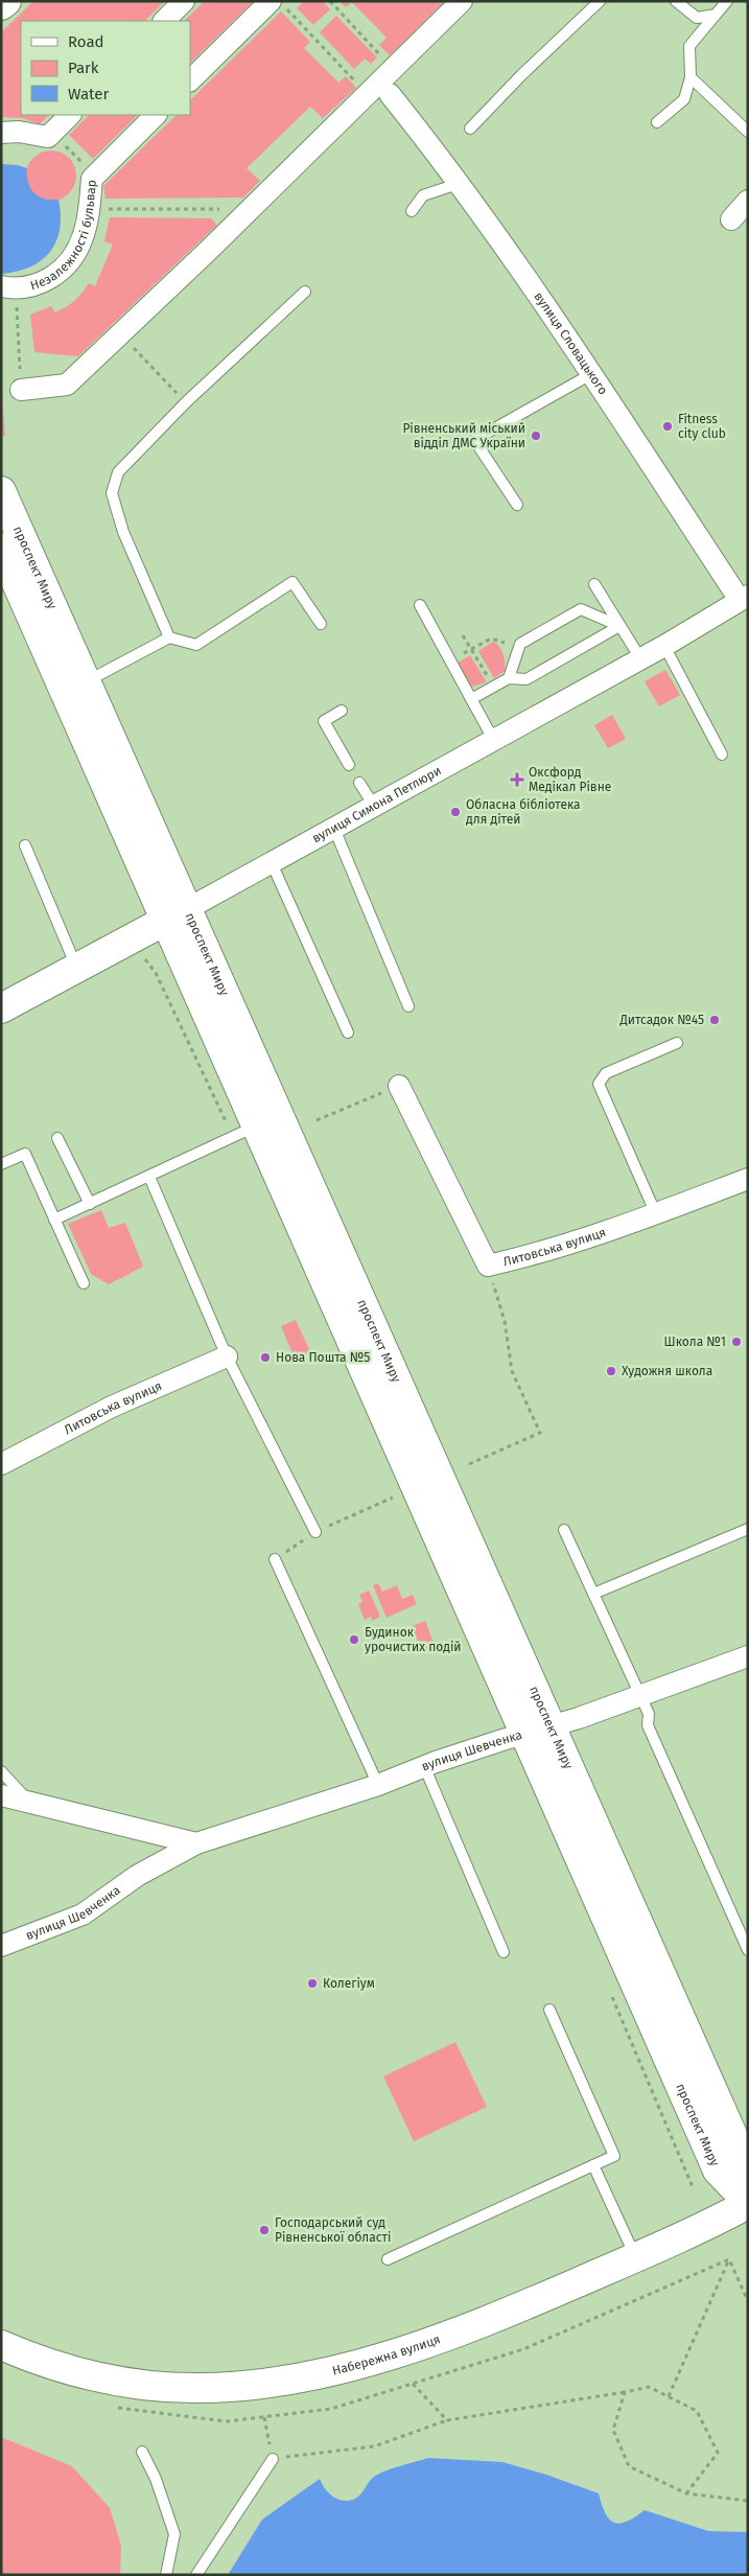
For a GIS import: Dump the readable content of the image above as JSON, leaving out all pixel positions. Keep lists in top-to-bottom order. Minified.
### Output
{"streets":{"street":["Незалежності бульвар","вулиця Словацького","проспект Миру","вулиця Симона Петлюри","Литовська вулиця","вулиця Шевченка","Набережна вулиця"]},"crossings":[["вулиця Словацького","вулиця Симона Петлюри"],["проспект Миру","вулиця Симона Петлюри"],["проспект Миру","вулиця Шевченка"],["проспект Миру","Набережна вулиця"]],"places":{"other":["Fitness city club","Рівненський міський відділ ДМС України","Обласна бібліотека для дітей","Дитсадок №45","Школа №1","Нова Пошта №5","Художня школа","Будинок урочистих подій","Колегіум","Господарський суд Рівненської області"],"health":["Оксфорд Медікал Рівне"]},"legend":["Road","Park","Water"]}
